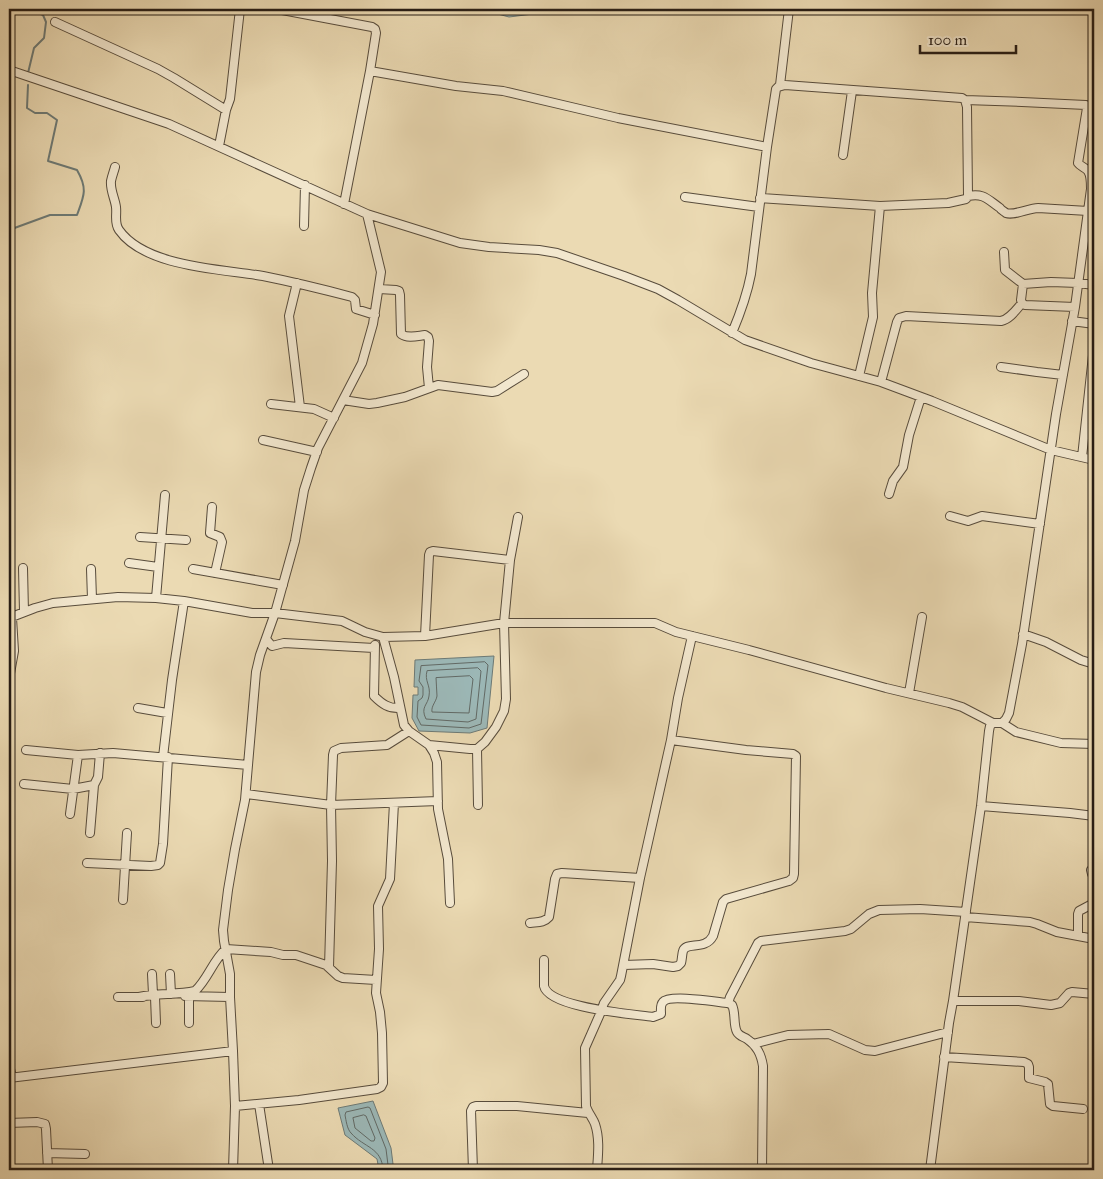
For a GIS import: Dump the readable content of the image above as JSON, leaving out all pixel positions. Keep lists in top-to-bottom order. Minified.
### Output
{"scale_bar":"100 m"}
